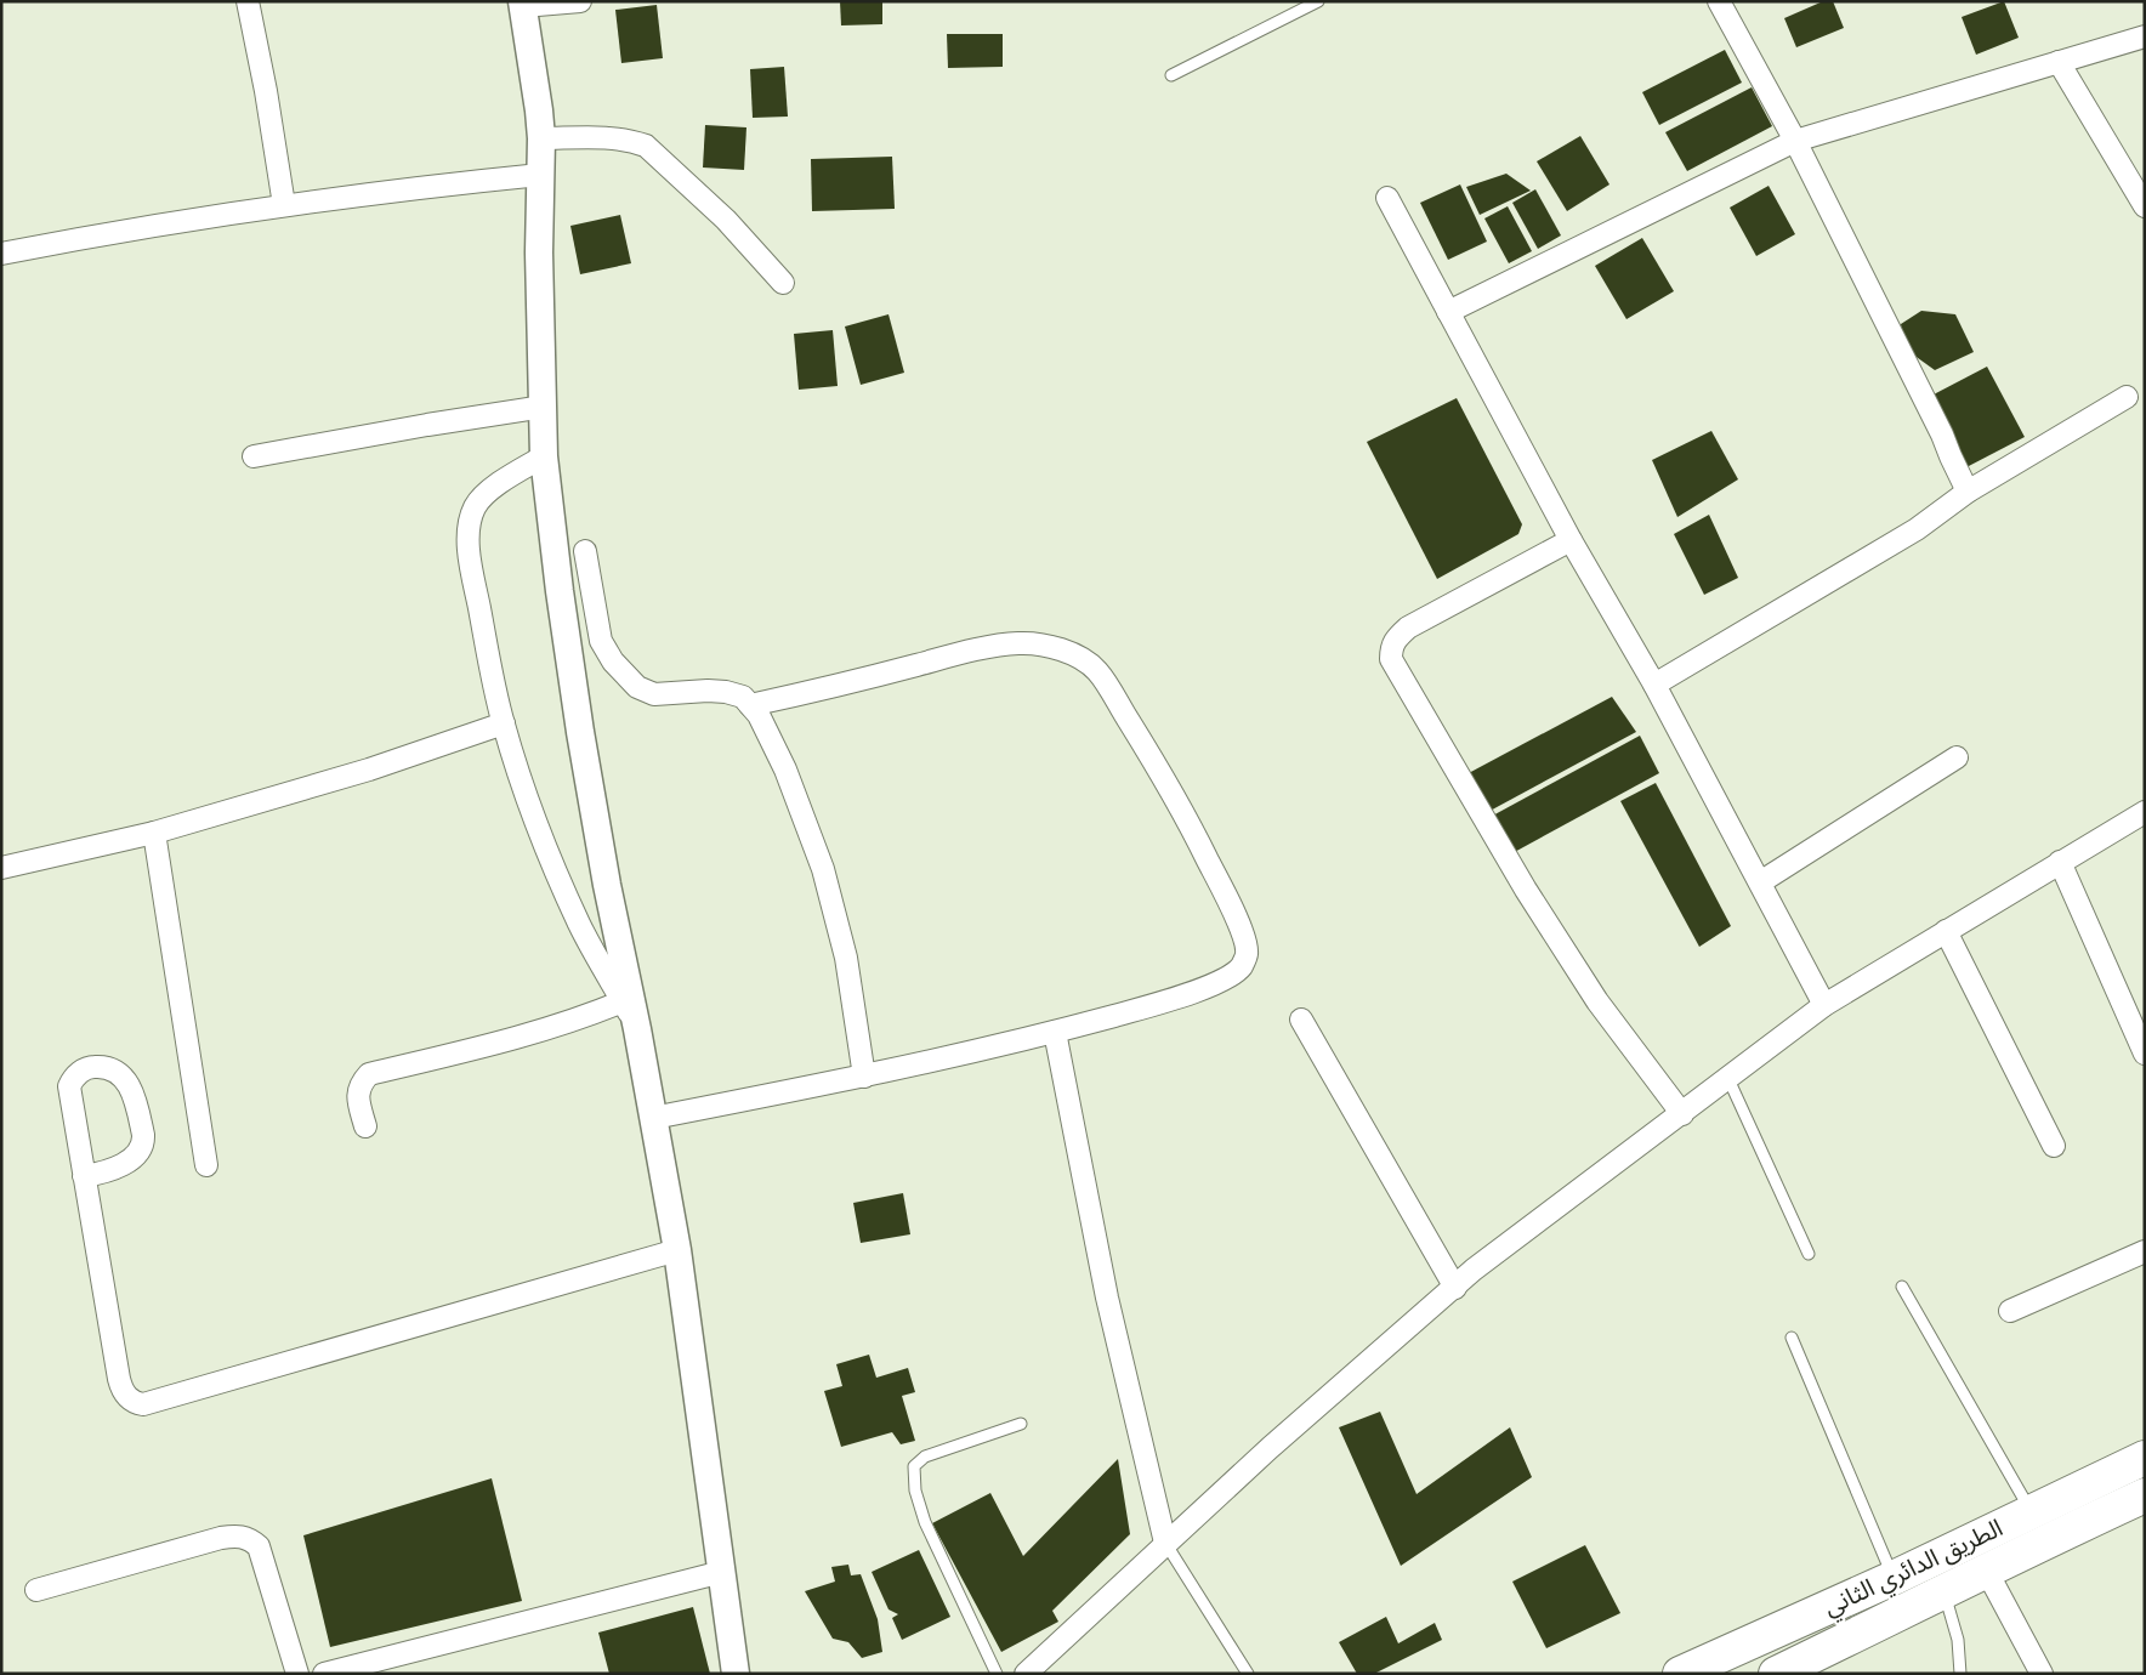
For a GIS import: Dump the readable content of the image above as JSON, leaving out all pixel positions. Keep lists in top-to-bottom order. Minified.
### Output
{"streets":{"highway":["الطريق الدائري الثاني"]}}
